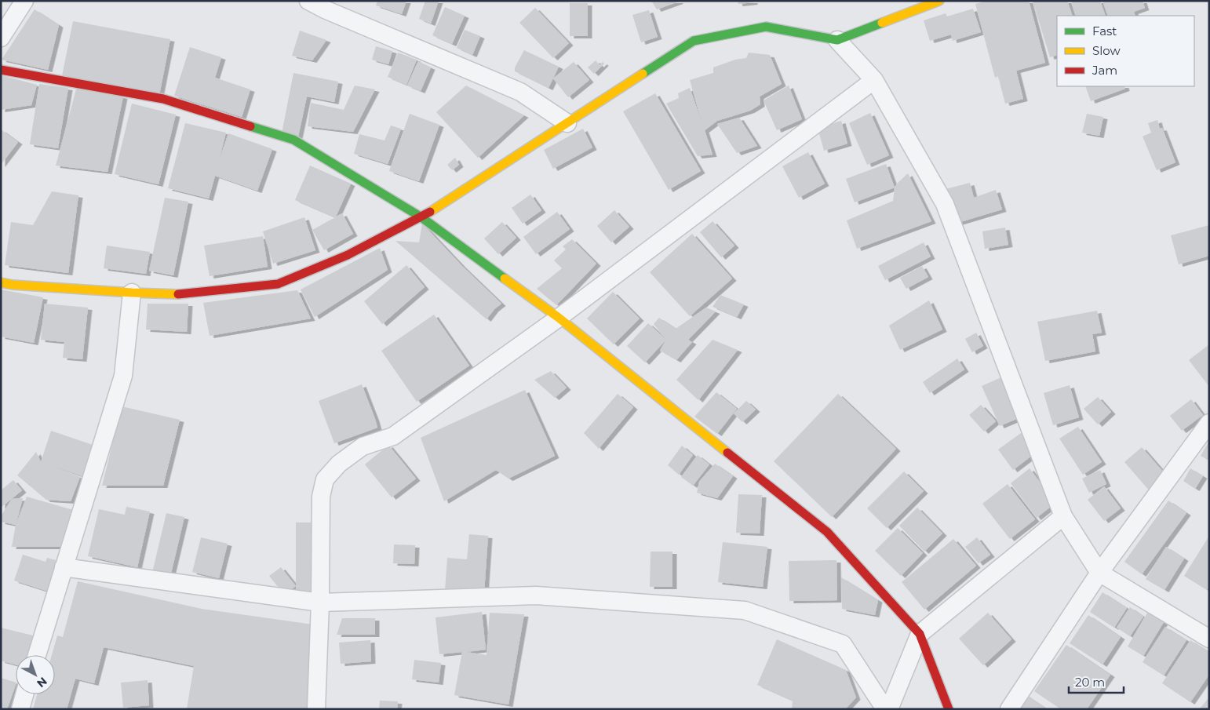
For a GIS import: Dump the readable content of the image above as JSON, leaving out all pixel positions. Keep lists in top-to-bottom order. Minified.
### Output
{"legend":["Fast","Slow","Jam"],"scale_bar":"20 m","north":"bottom right"}
